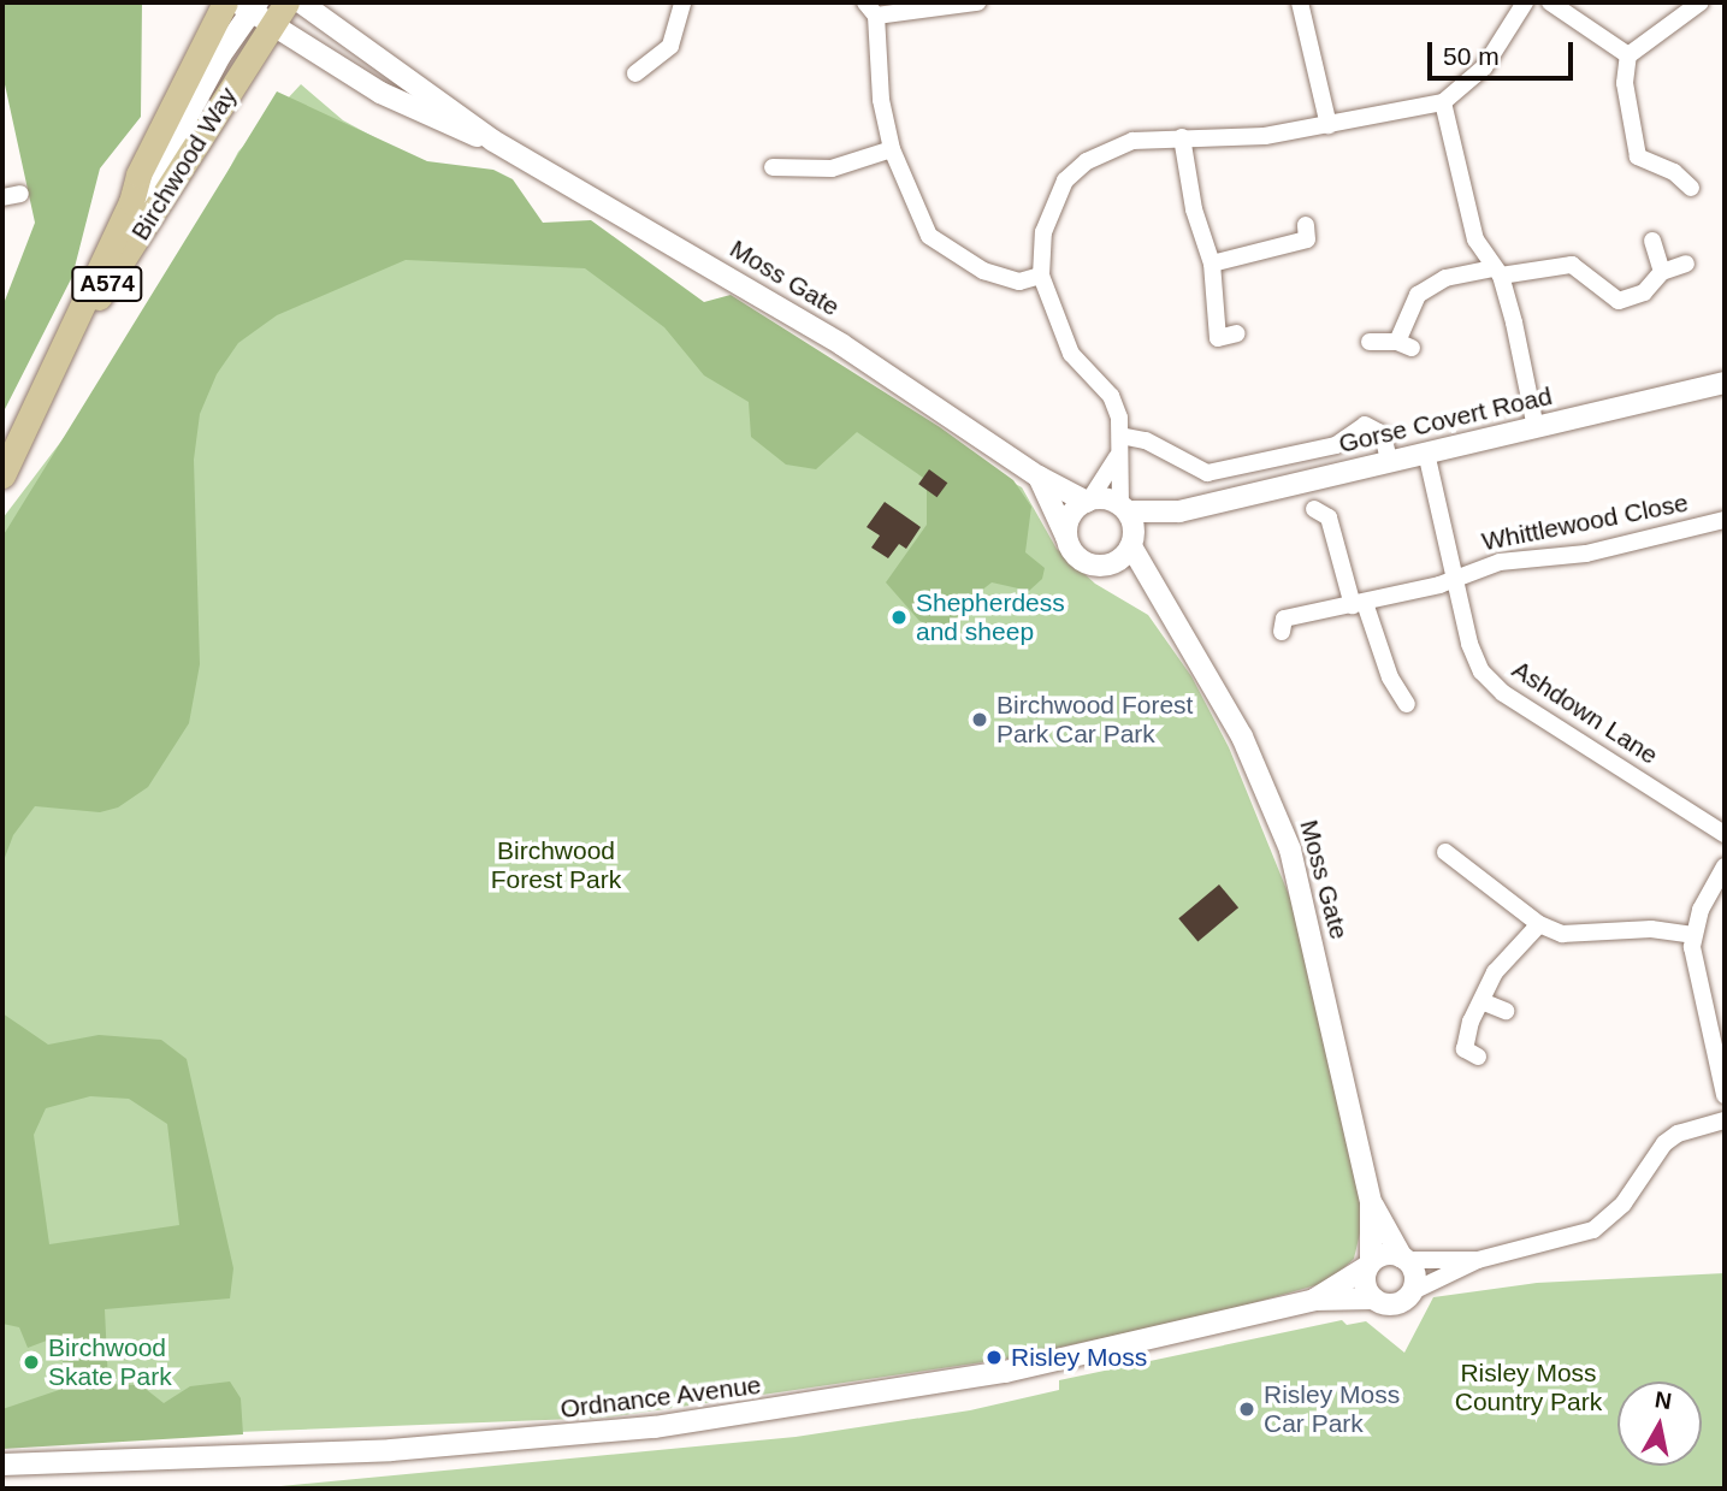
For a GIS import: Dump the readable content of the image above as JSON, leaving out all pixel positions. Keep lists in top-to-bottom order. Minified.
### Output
{"streets":{"main road":["Birchwood Way","A574"],"street":["Moss Gate","Gorse Covert Road","Whittlewood Close","Ashdown Lane","Ordnance Avenue"]},"crossings":[["Birchwood Way","Moss Gate"],["Birchwood Way","A574"],["Moss Gate","A574"],["Moss Gate","Gorse Covert Road"],["Moss Gate","Ordnance Avenue"],["Gorse Covert Road","Ashdown Lane"],["Whittlewood Close","Ashdown Lane"]],"parks":["Birchwood Forest Park","Risley Moss Country Park"],"places":["Shepherdess and sheep","Birchwood Forest Park Car Park","Risley Moss","Birchwood Skate Park","Risley Moss Car Park"],"scale_bar":"50 m","north":"top"}
